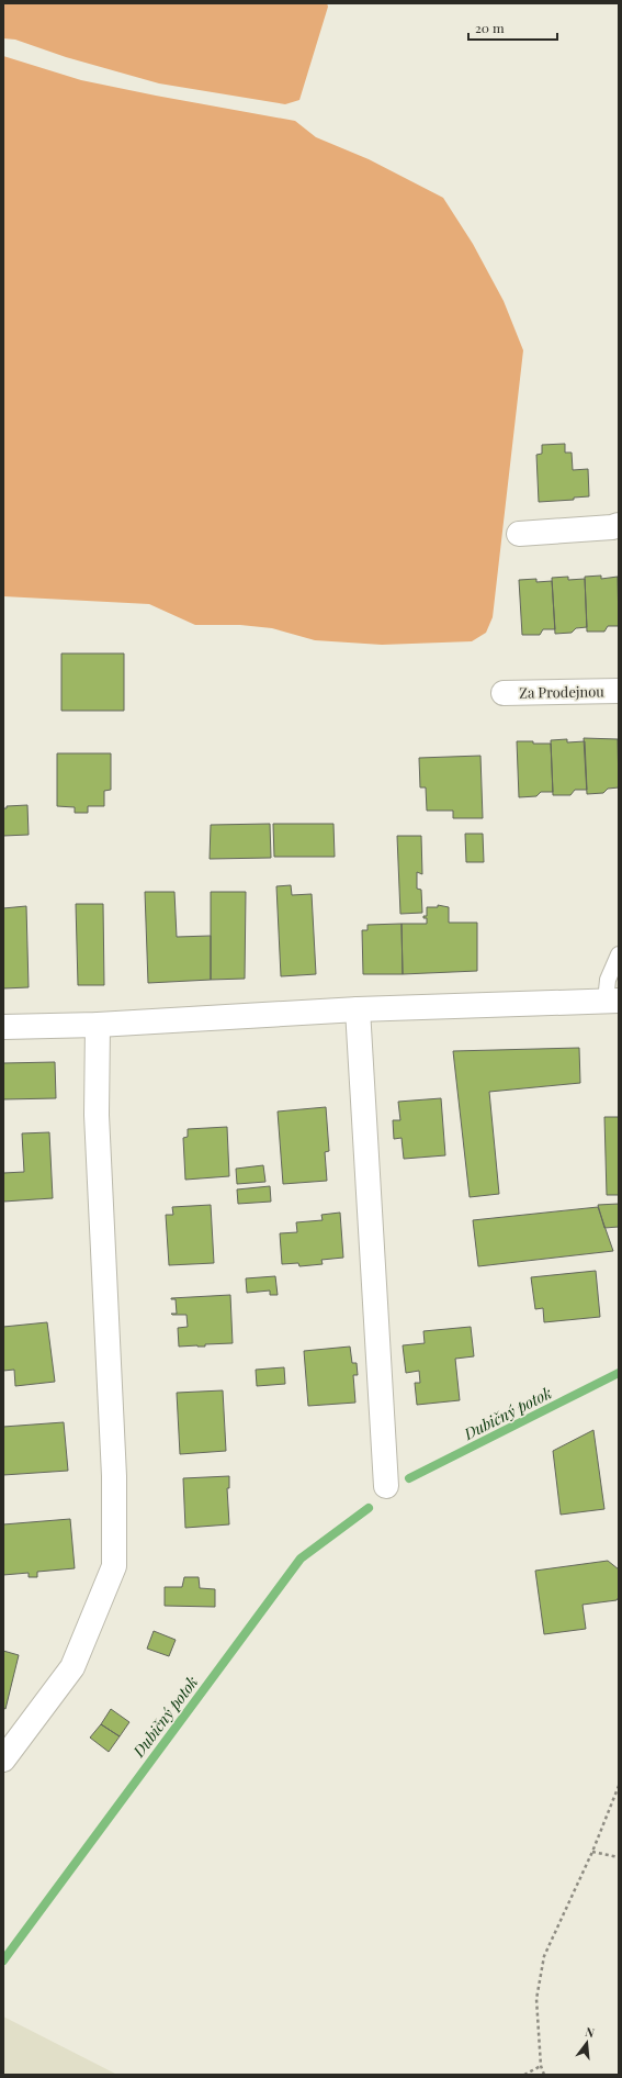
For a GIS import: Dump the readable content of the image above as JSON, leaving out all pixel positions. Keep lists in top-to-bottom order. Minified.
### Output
{"streets":{"street":["Za Prodejnou"]},"water":["Dubičný potok"],"scale_bar":"20 m","north":"top"}
